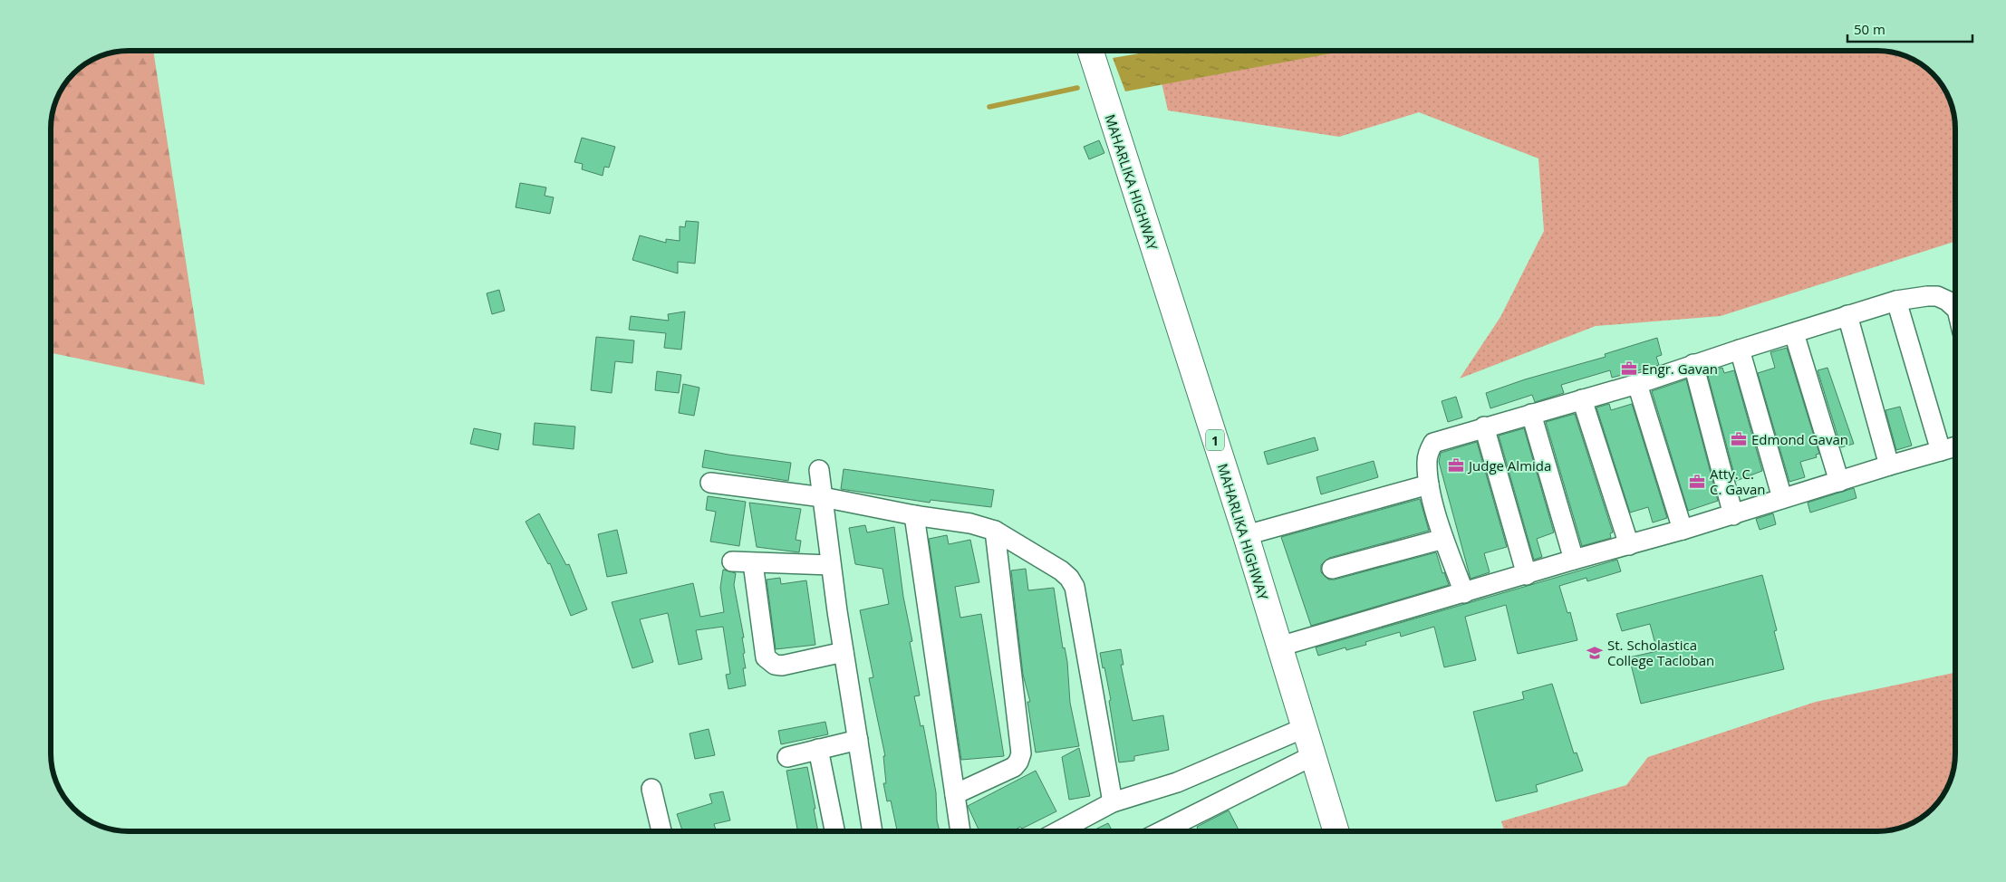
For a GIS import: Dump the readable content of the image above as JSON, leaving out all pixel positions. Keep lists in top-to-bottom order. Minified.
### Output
{"streets":{"highway":["MAHARLIKA HIGHWAY","1"]},"places":{"office":["Engr. Gavan","Edmond Gavan","Judge Almida","Atty. C. C. Gavan"],"school or university":["St. Scholastica College Tacloban"]},"scale_bar":"50 m"}
